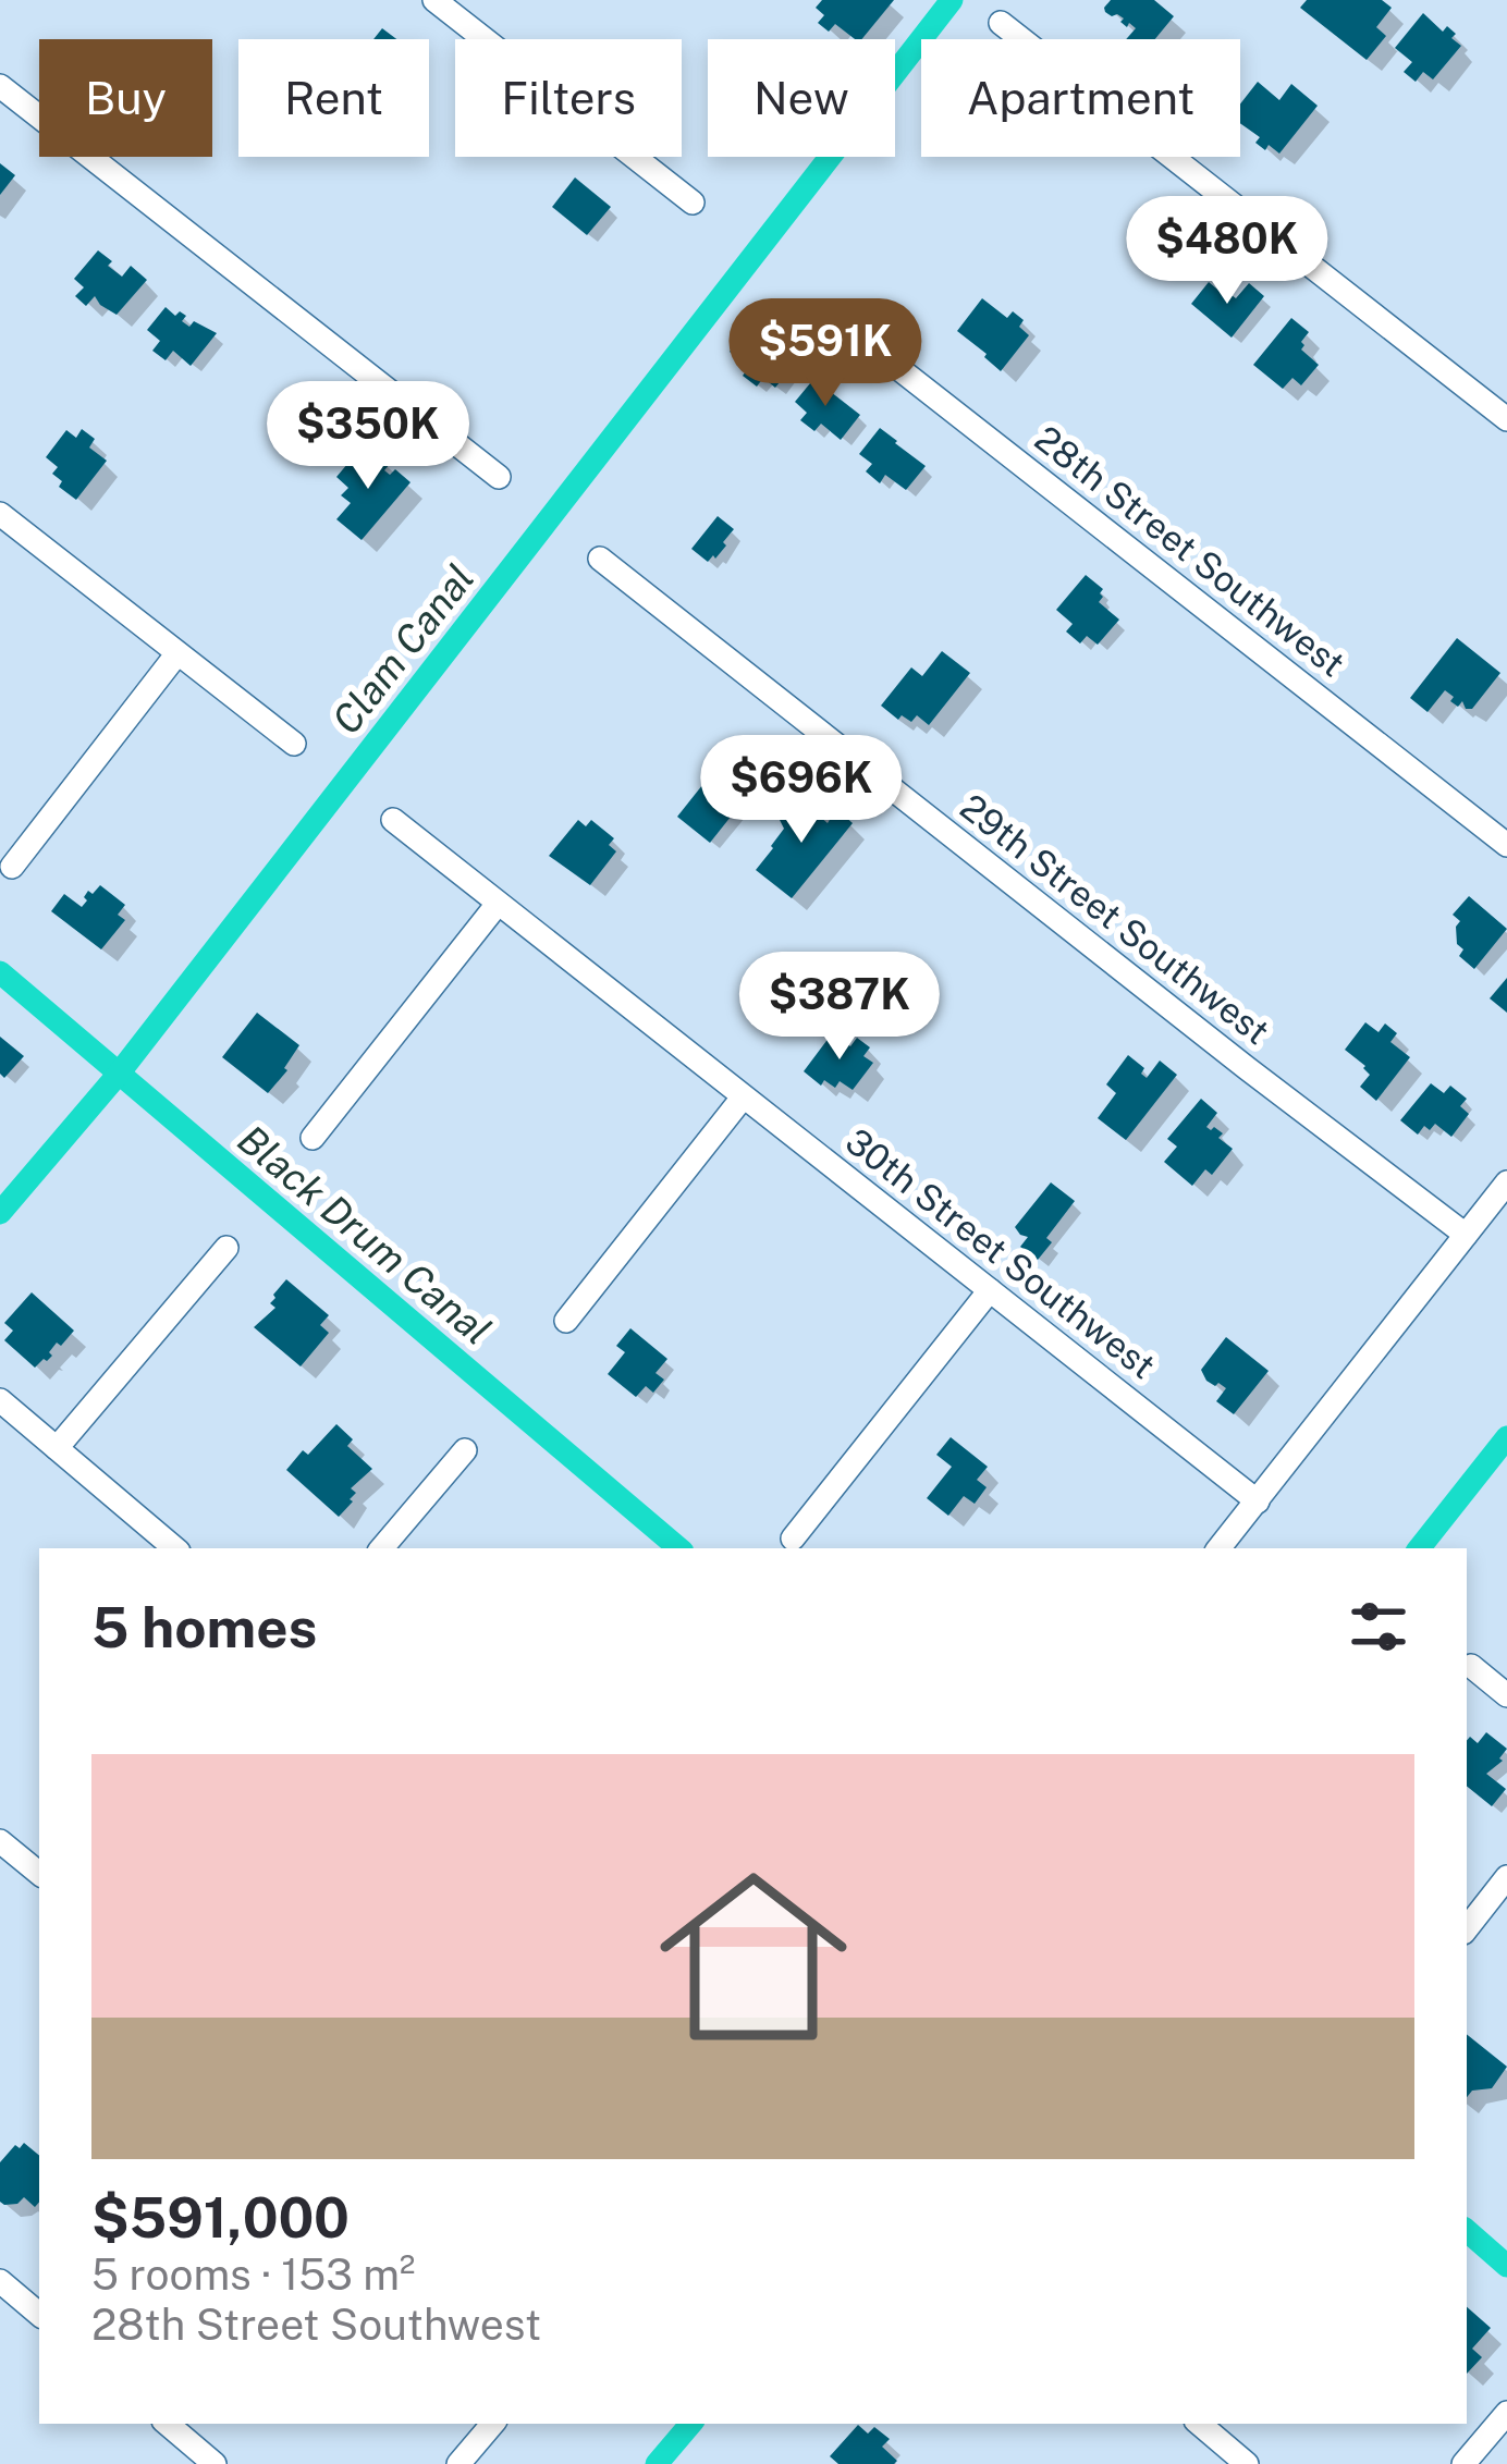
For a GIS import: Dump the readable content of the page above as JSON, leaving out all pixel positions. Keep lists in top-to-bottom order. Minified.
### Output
{"streets":{"street":["28th Street Southwest","29th Street Southwest","30th Street Southwest"]},"water":["Clam Canal","Black Drum Canal"],"page":{"chip":["Buy","Rent","Filters","New","Apartment"],"price":["$480K","$591K","$350K","$696K","$387K"],"heading":"5 homes","list":[{"name":"$591,000","note":"5 rooms · 153 m² · 28th Street Southwest"}]}}
